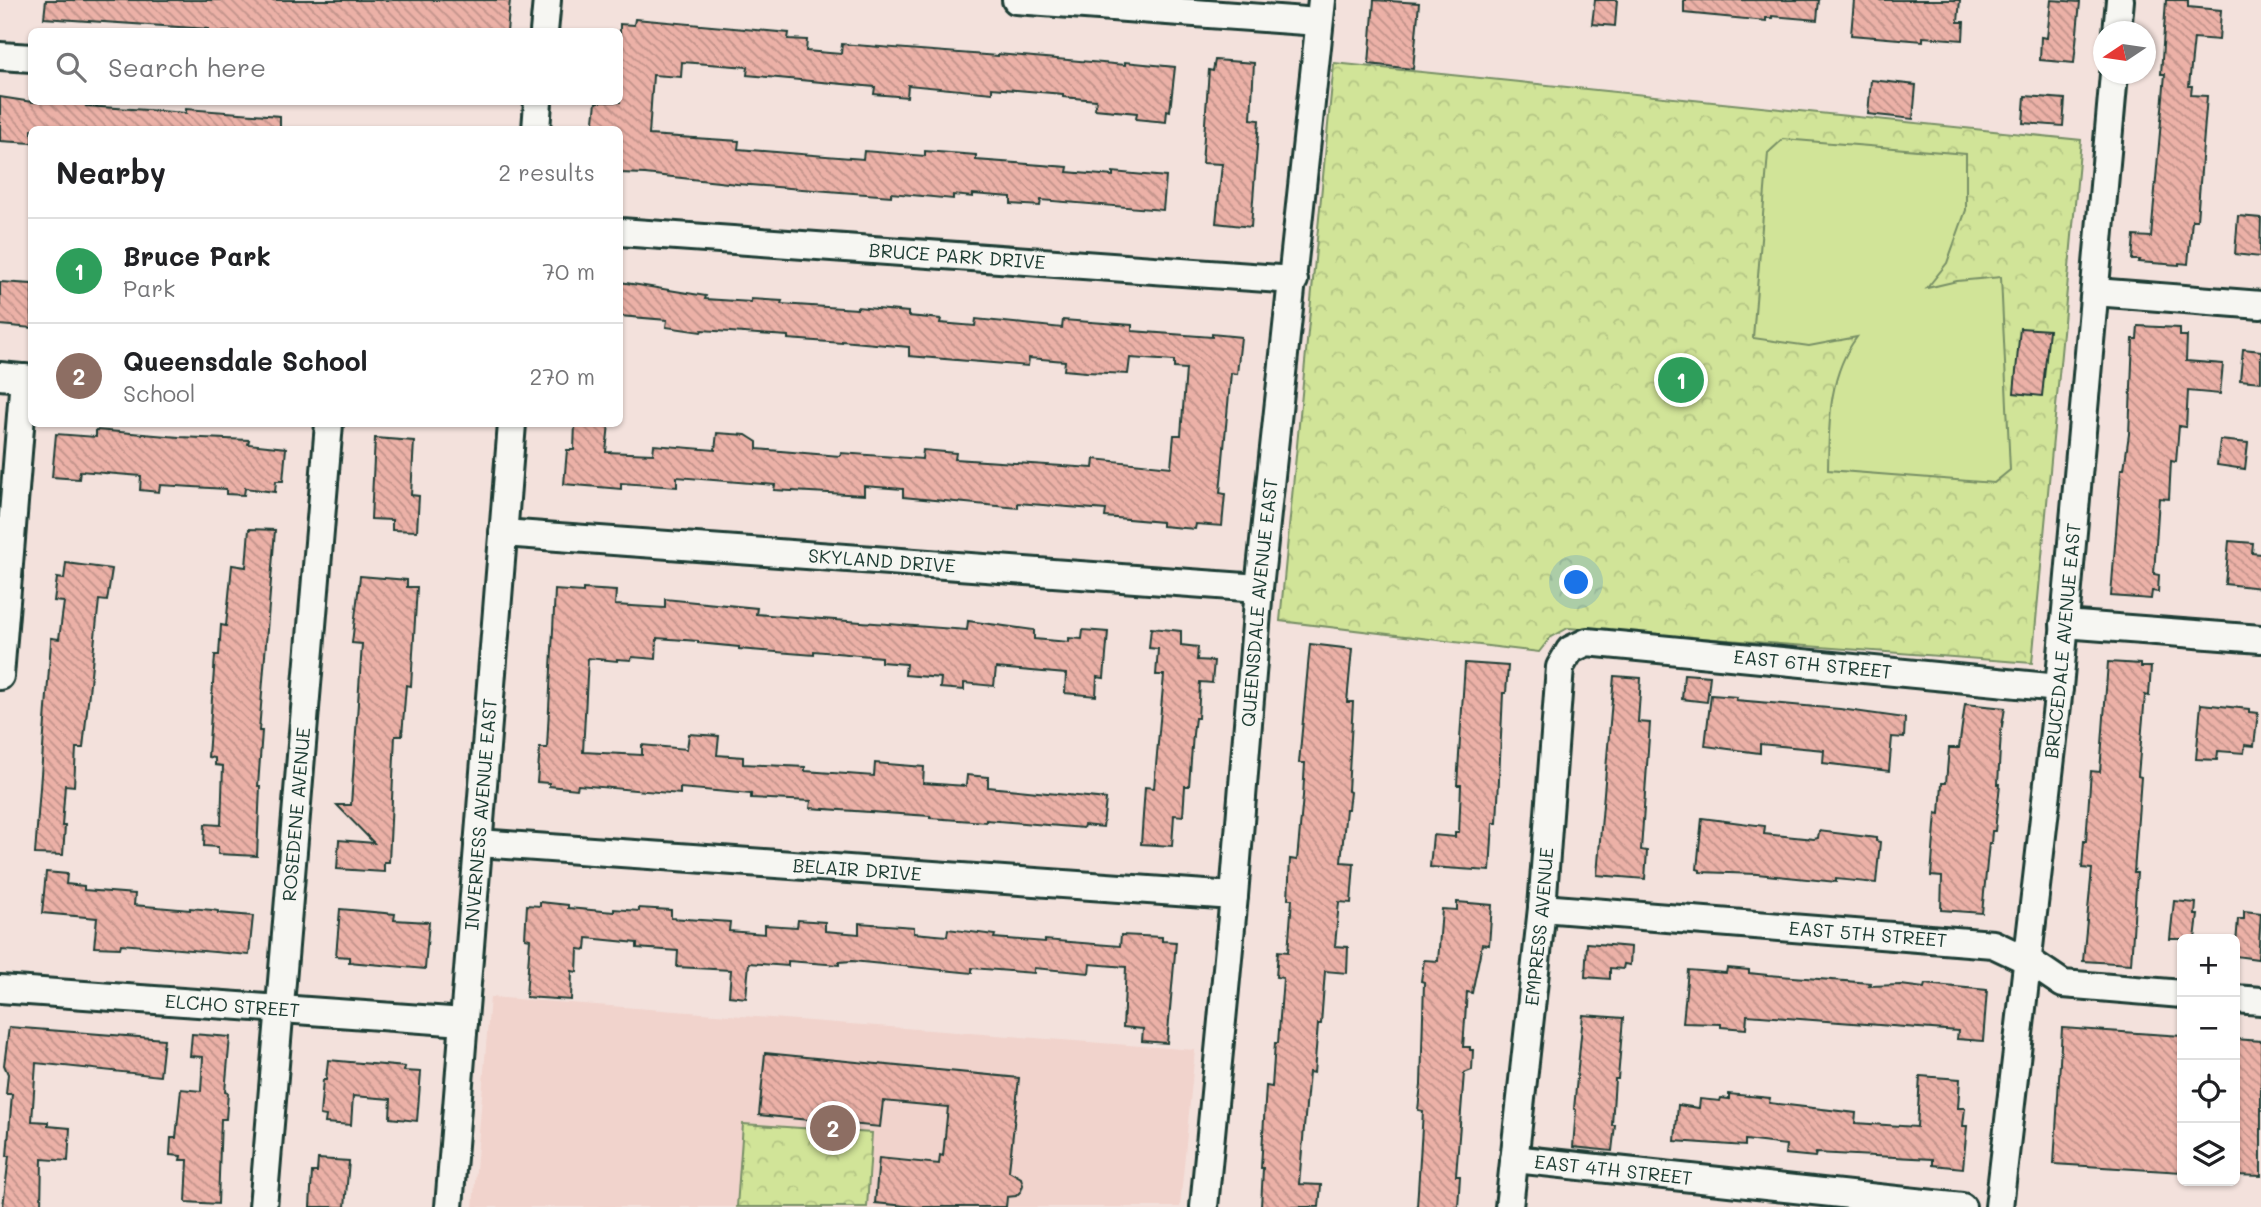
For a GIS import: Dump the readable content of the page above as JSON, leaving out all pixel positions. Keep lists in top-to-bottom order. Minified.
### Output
{"streets":{"street":["BRUCE PARK DRIVE","SKYLAND DRIVE","QUEENSDALE AVENUE EAST","BRUCEDALE AVENUE EAST","EAST 6TH STREET","ROSEDENE AVENUE","INVERNESS AVENUE EAST","BELAIR DRIVE","EMPRESS AVENUE","EAST 5TH STREET","ELCHO STREET","EAST 4TH STREET"]},"crossings":[["BRUCE PARK DRIVE","QUEENSDALE AVENUE EAST"],["SKYLAND DRIVE","QUEENSDALE AVENUE EAST"],["SKYLAND DRIVE","INVERNESS AVENUE EAST"],["QUEENSDALE AVENUE EAST","BELAIR DRIVE"],["BRUCEDALE AVENUE EAST","EAST 6TH STREET"],["BRUCEDALE AVENUE EAST","EAST 5TH STREET"],["EAST 6TH STREET","EMPRESS AVENUE"],["ROSEDENE AVENUE","ELCHO STREET"],["INVERNESS AVENUE EAST","BELAIR DRIVE"],["INVERNESS AVENUE EAST","ELCHO STREET"],["EMPRESS AVENUE","EAST 5TH STREET"],["EMPRESS AVENUE","EAST 4TH STREET"]],"north":"left","page":{"search":"Search here","heading":["Nearby","2 results"],"list":[{"mark":"1","name":"Bruce Park","note":"Park","value":"70 m"},{"mark":"2","name":"Queensdale School","note":"School","value":"270 m"}],"pins":["1","2"],"map_buttons":["+","−"]}}
